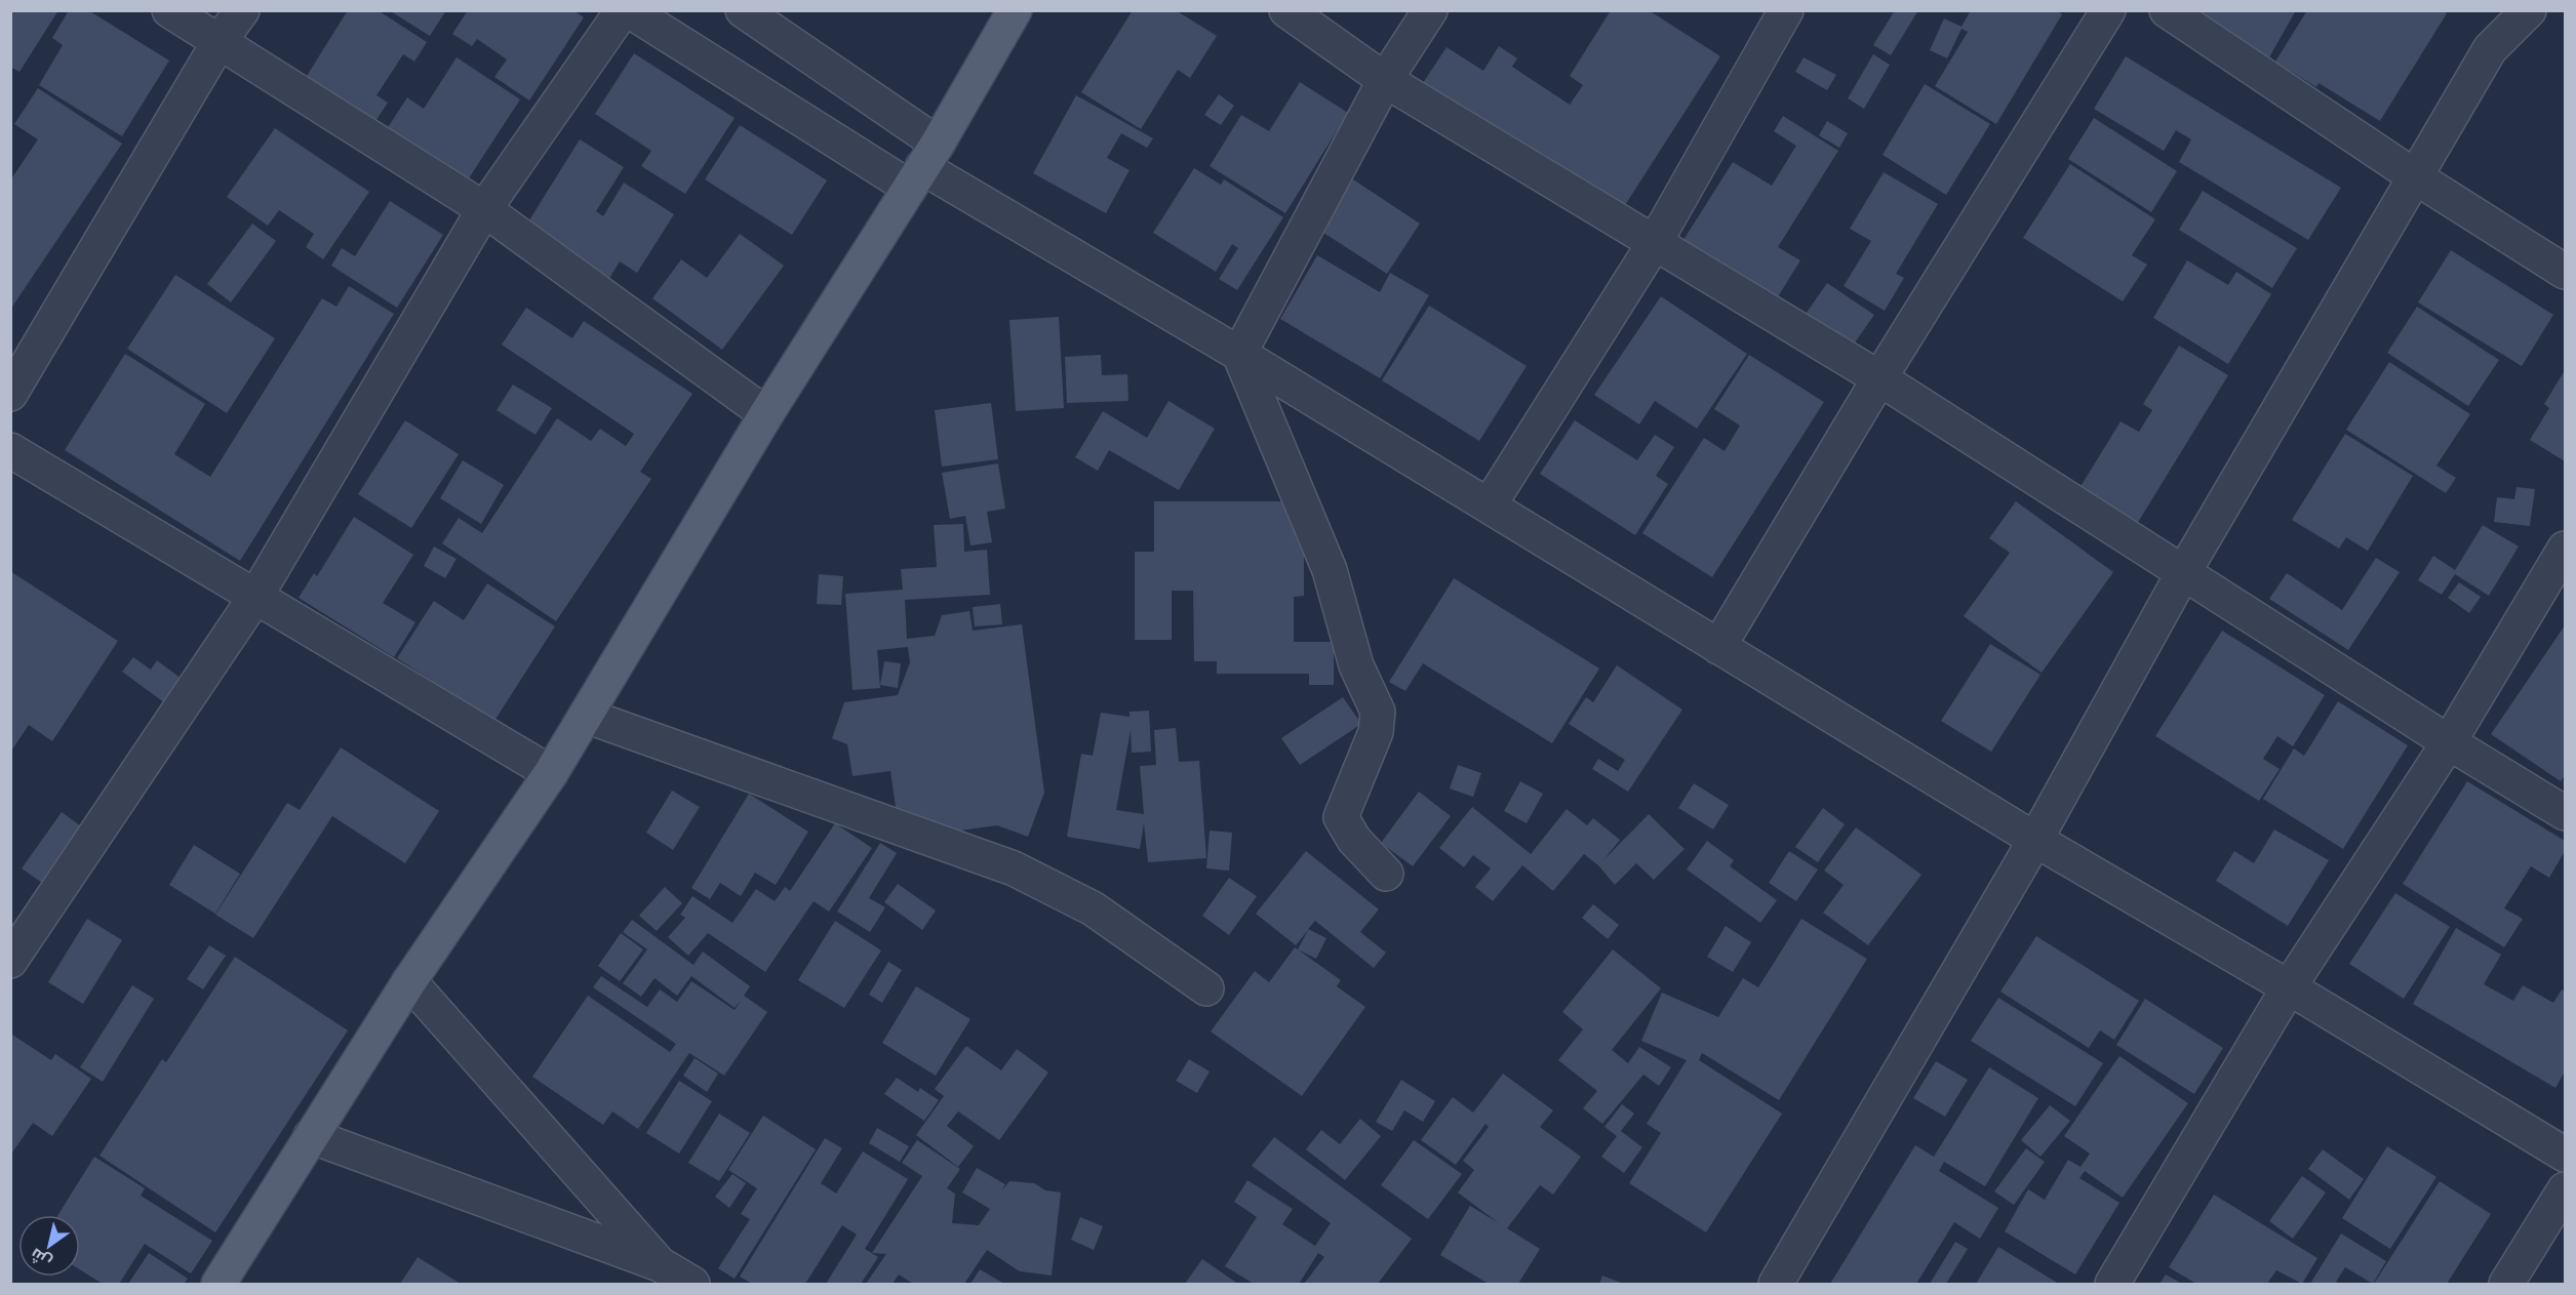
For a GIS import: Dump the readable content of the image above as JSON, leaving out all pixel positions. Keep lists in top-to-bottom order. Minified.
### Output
{"north":"bottom left"}
